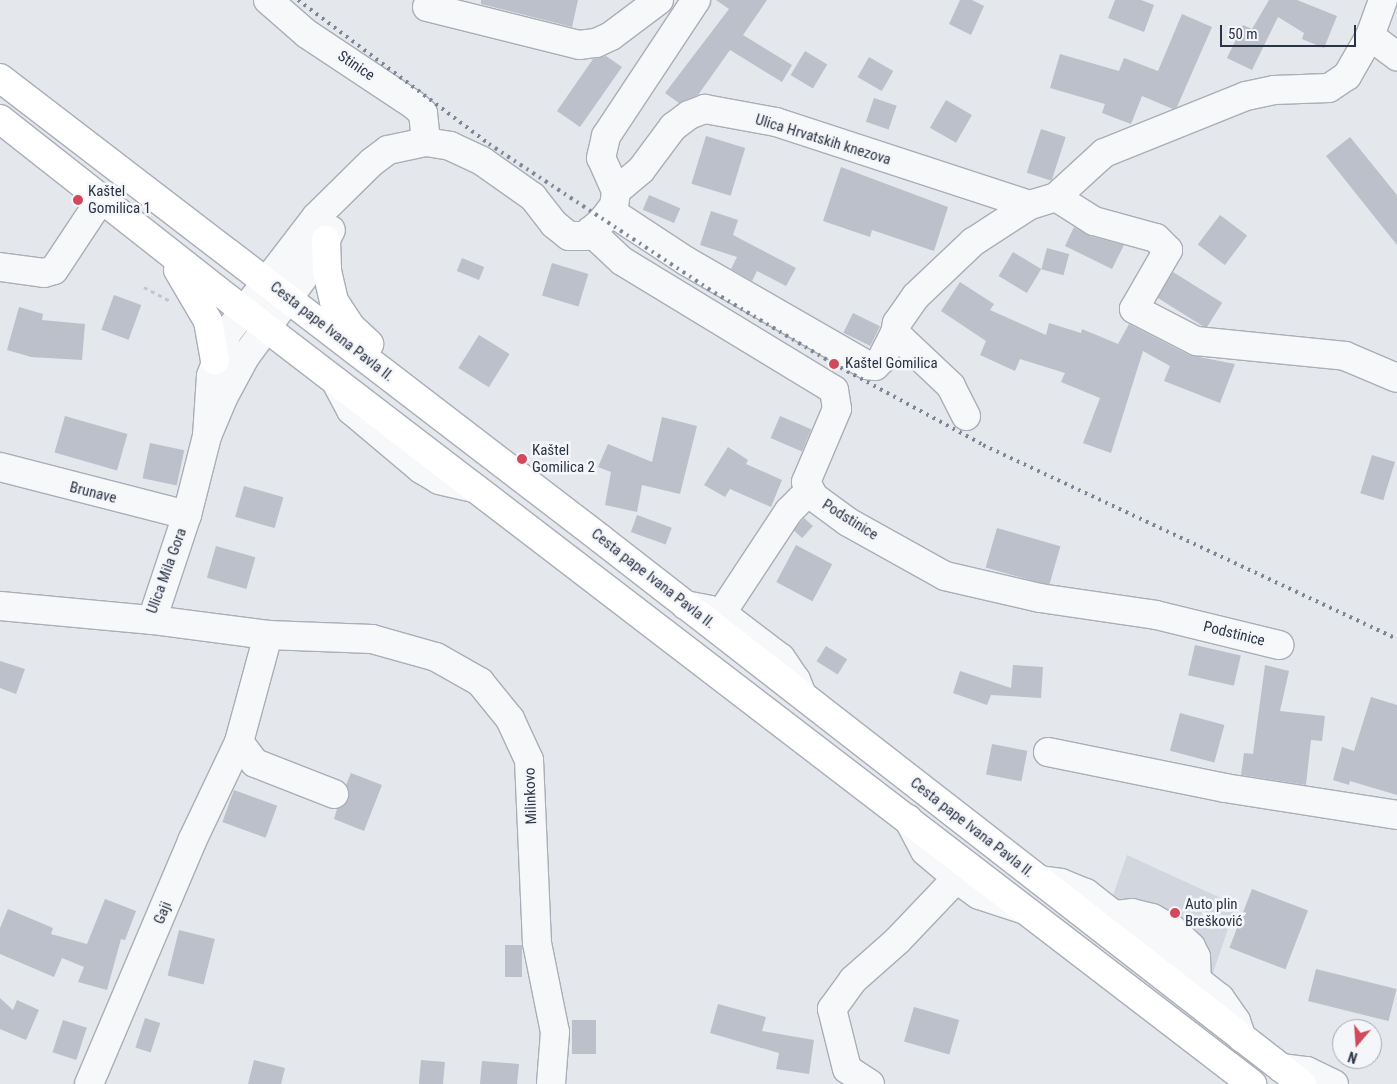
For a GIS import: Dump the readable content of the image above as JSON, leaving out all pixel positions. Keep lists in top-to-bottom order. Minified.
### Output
{"streets":{"main road":["Cesta pape Ivana Pavla II."],"street":["Stinice","Ulica Hrvatskih knezova","Brunave","Podstinice","Ulica Mila Gora","Milinkovo","Gaji"]},"crossings":[["Stinice","Ulica Mila Gora"],["Ulica Hrvatskih knezova","Podstinice"],["Cesta pape Ivana Pavla II.","Ulica Mila Gora"],["Brunave","Ulica Mila Gora"],["Milinkovo","Gaji"]],"places":["Kaštel Gomilica 1","Kaštel Gomilica","Kaštel Gomilica 2","Auto plin Brešković"],"scale_bar":"50 m","north":"bottom"}
